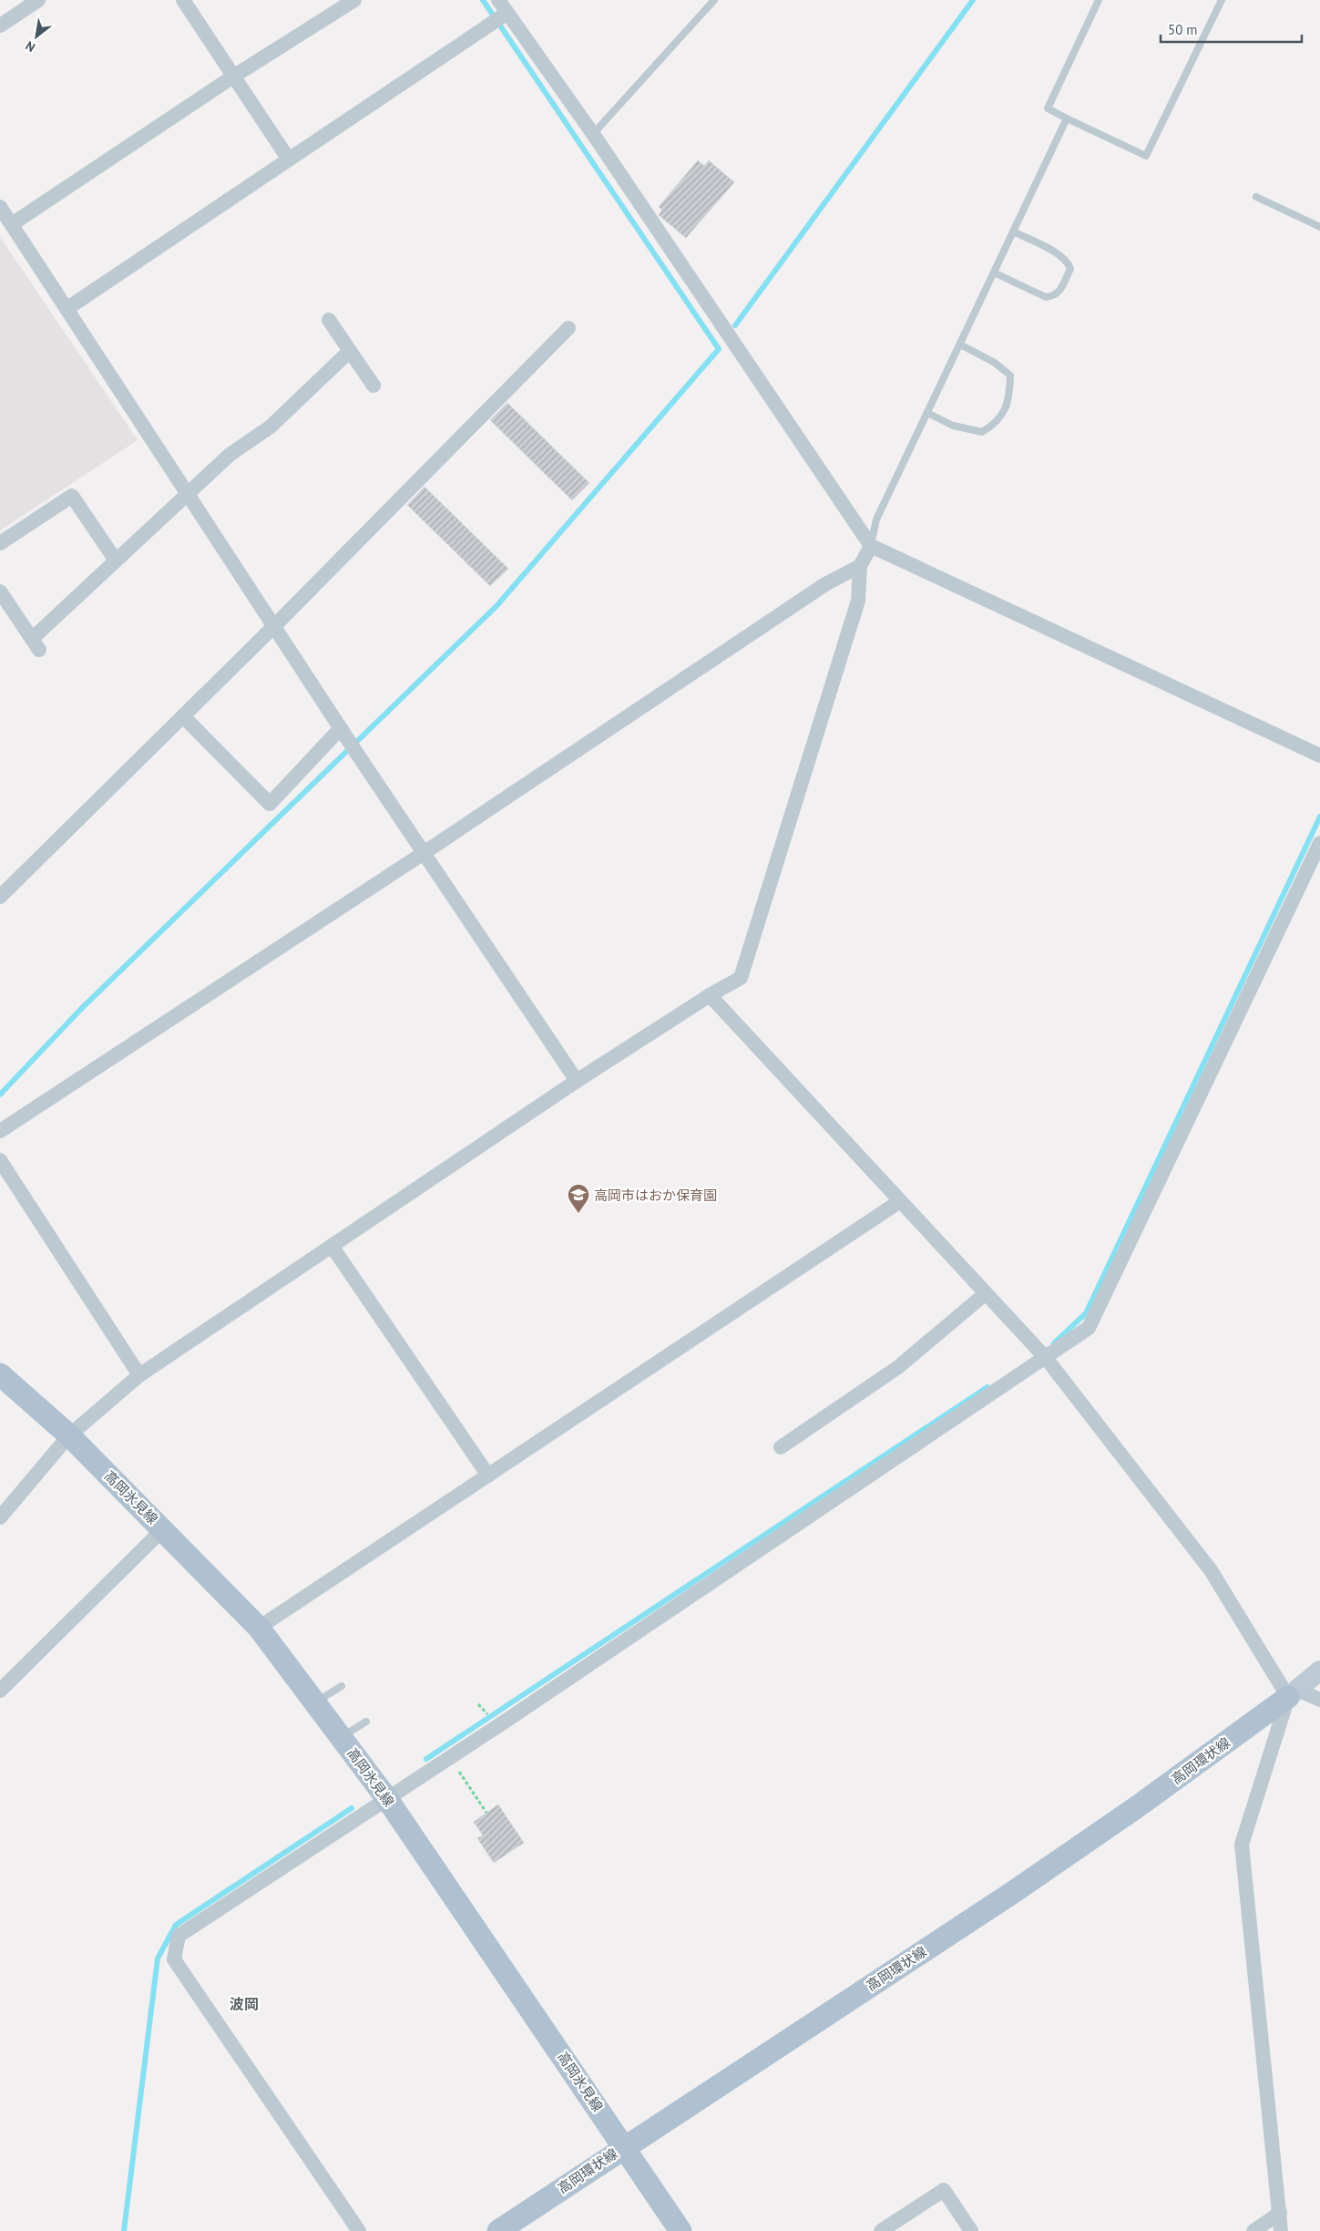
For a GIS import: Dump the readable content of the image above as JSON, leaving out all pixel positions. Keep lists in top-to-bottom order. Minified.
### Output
{"streets":{"main road":["高岡氷見線","高岡環状線"]},"crossings":[["高岡氷見線","高岡環状線"]],"districts":["波岡"],"places":{"school or university":["高岡市はおか保育園"]},"scale_bar":"50 m","north":"bottom left"}
